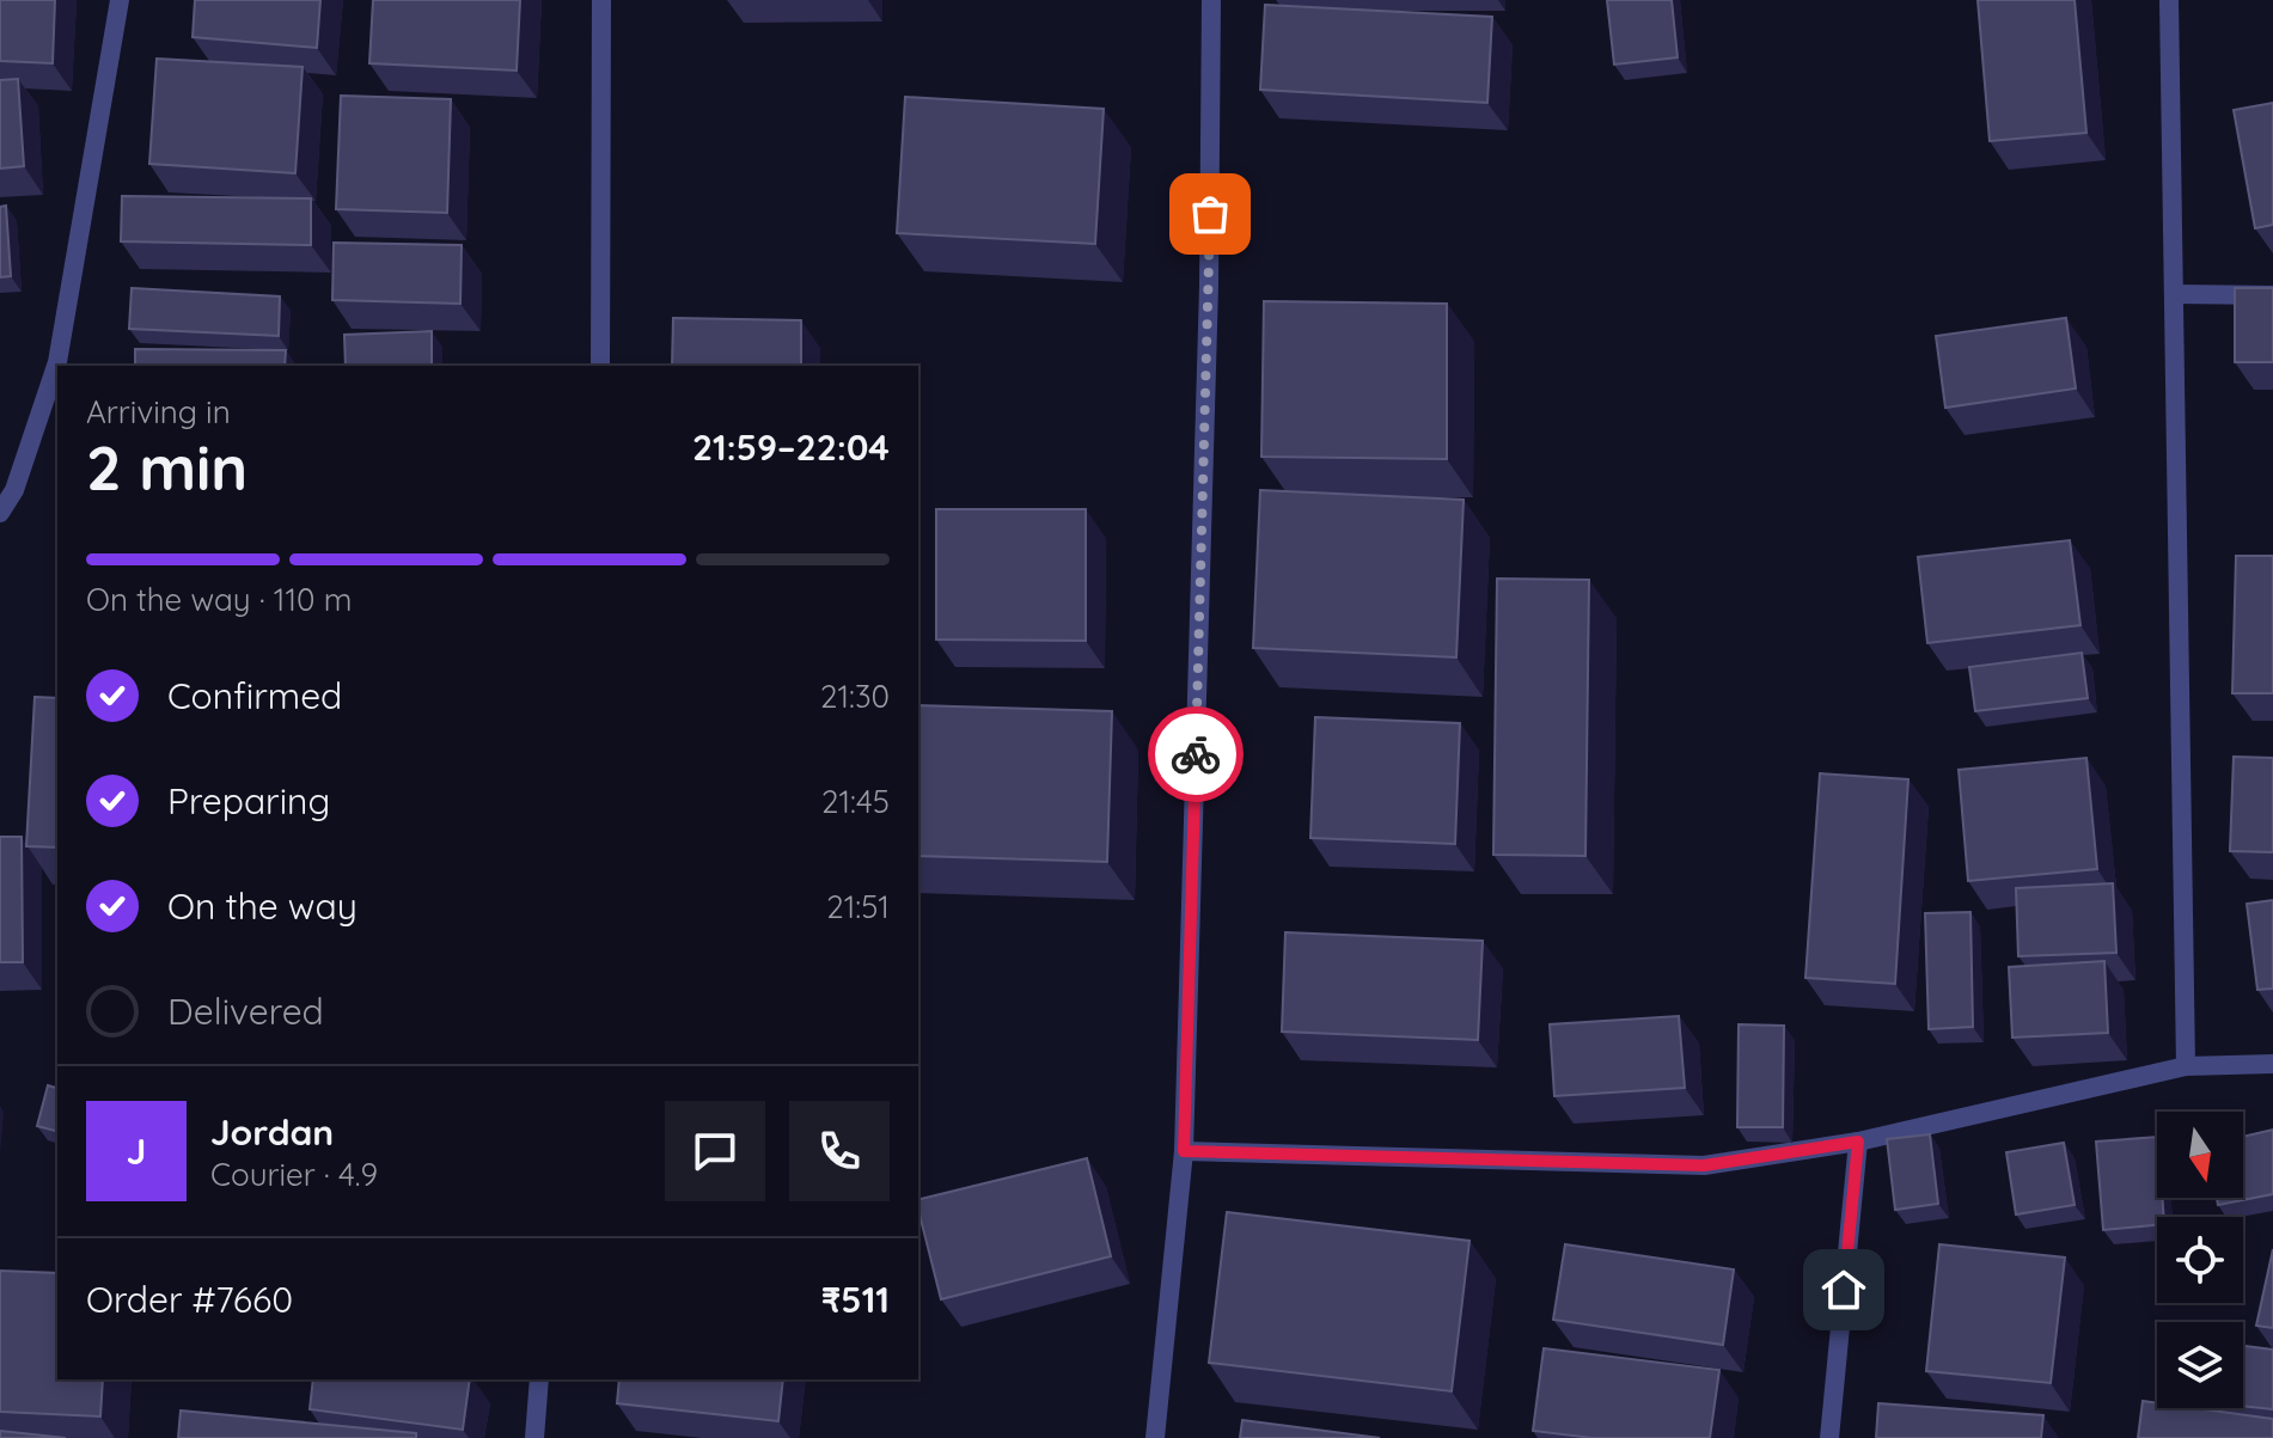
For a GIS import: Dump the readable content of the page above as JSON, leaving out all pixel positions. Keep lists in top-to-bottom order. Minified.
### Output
{"north":"bottom","page":{"heading":["2 min","Arriving in","21:59–22:04"],"panel":["Jordan","Courier · 4.9","Order #7660","₹511"],"bar":"On the way · 110 m","list":[["Confirmed","21:30"],["Preparing","21:45"],["On the way","21:51"],"Delivered"],"round":"J"}}
